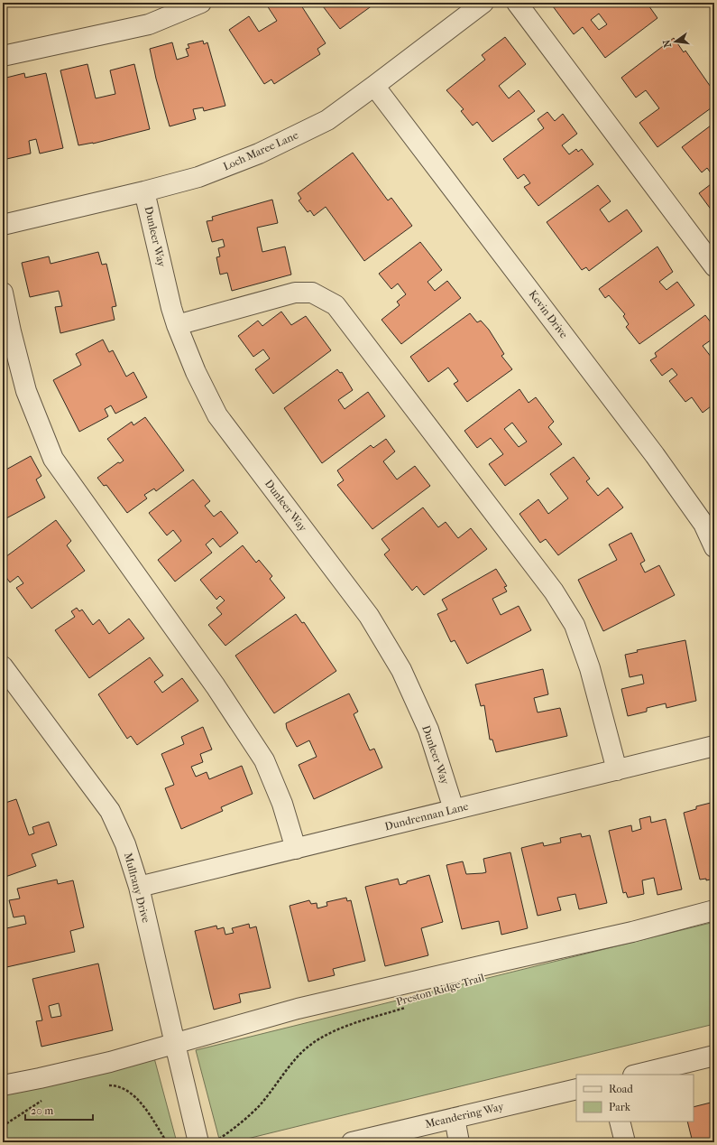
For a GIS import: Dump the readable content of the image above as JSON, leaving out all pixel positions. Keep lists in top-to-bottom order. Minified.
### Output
{"streets":{"street":["Loch Maree Lane","Dunleer Way","Kevin Drive","Dundrennan Lane","Mullrany Drive","Meandering Way"],"path":["Preston Ridge Trail"]},"crossings":[["Loch Maree Lane","Dunleer Way"],["Loch Maree Lane","Kevin Drive"],["Dunleer Way","Dundrennan Lane"],["Dundrennan Lane","Mullrany Drive"],["Mullrany Drive","Preston Ridge Trail"]],"legend":["Road","Park"],"scale_bar":"20 m","north":"left"}
